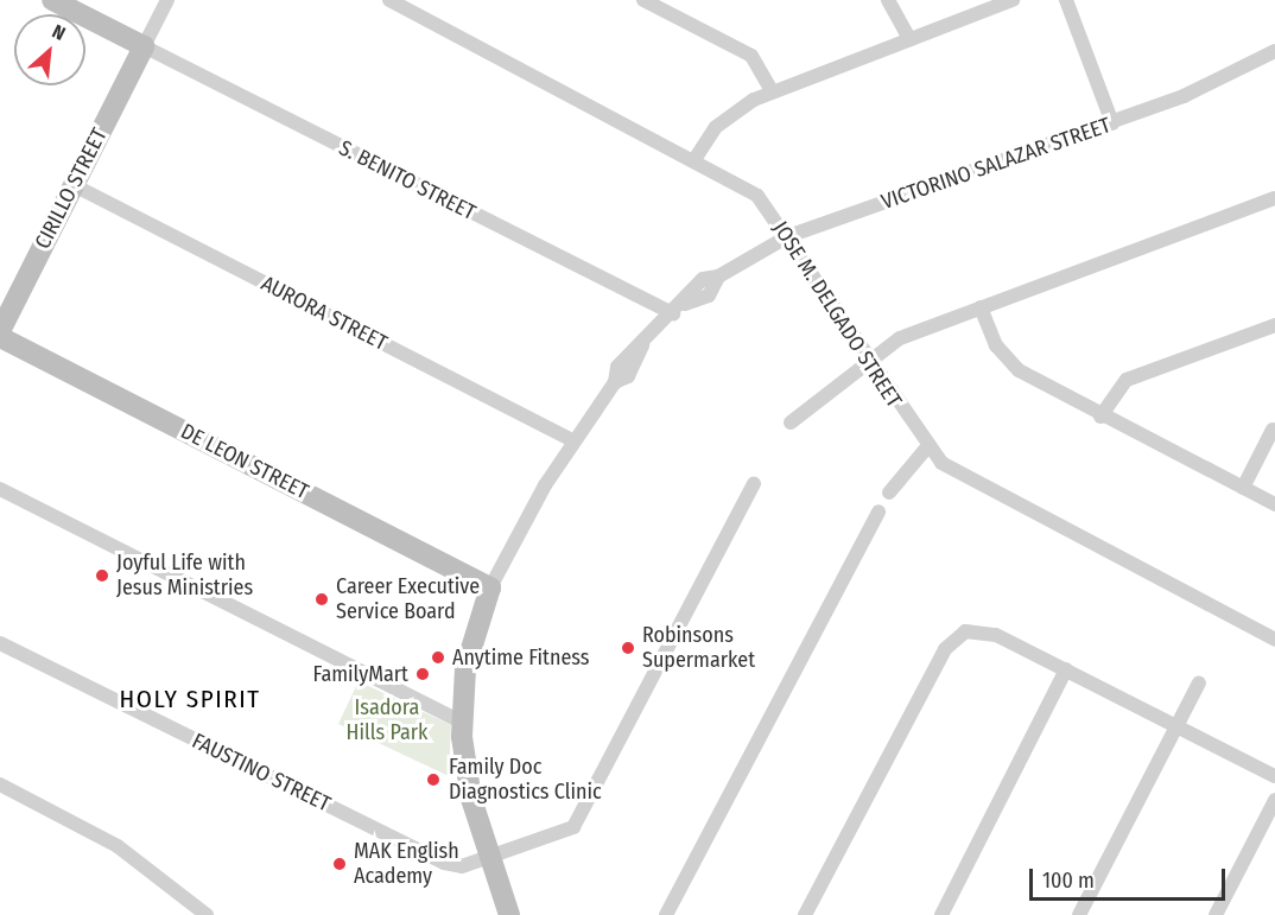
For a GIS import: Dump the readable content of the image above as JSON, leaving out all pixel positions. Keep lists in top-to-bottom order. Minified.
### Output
{"streets":{"main road":["CIRILLO STREET","DE LEON STREET"],"street":["VICTORINO SALAZAR STREET","S. BENITO STREET","AURORA STREET","JOSE M. DELGADO STREET","FAUSTINO STREET"]},"crossings":[["VICTORINO SALAZAR STREET","S. BENITO STREET"],["VICTORINO SALAZAR STREET","AURORA STREET"],["VICTORINO SALAZAR STREET","JOSE M. DELGADO STREET"],["VICTORINO SALAZAR STREET","DE LEON STREET"],["S. BENITO STREET","CIRILLO STREET"],["CIRILLO STREET","AURORA STREET"],["CIRILLO STREET","DE LEON STREET"]],"districts":["HOLY SPIRIT"],"parks":["Isadora Hills Park"],"places":["Joyful Life with Jesus Ministries","Career Executive Service Board","Robinsons Supermarket","Anytime Fitness","FamilyMart","Family Doc Diagnostics Clinic","MAK English Academy"],"scale_bar":"100 m","north":"top right"}
